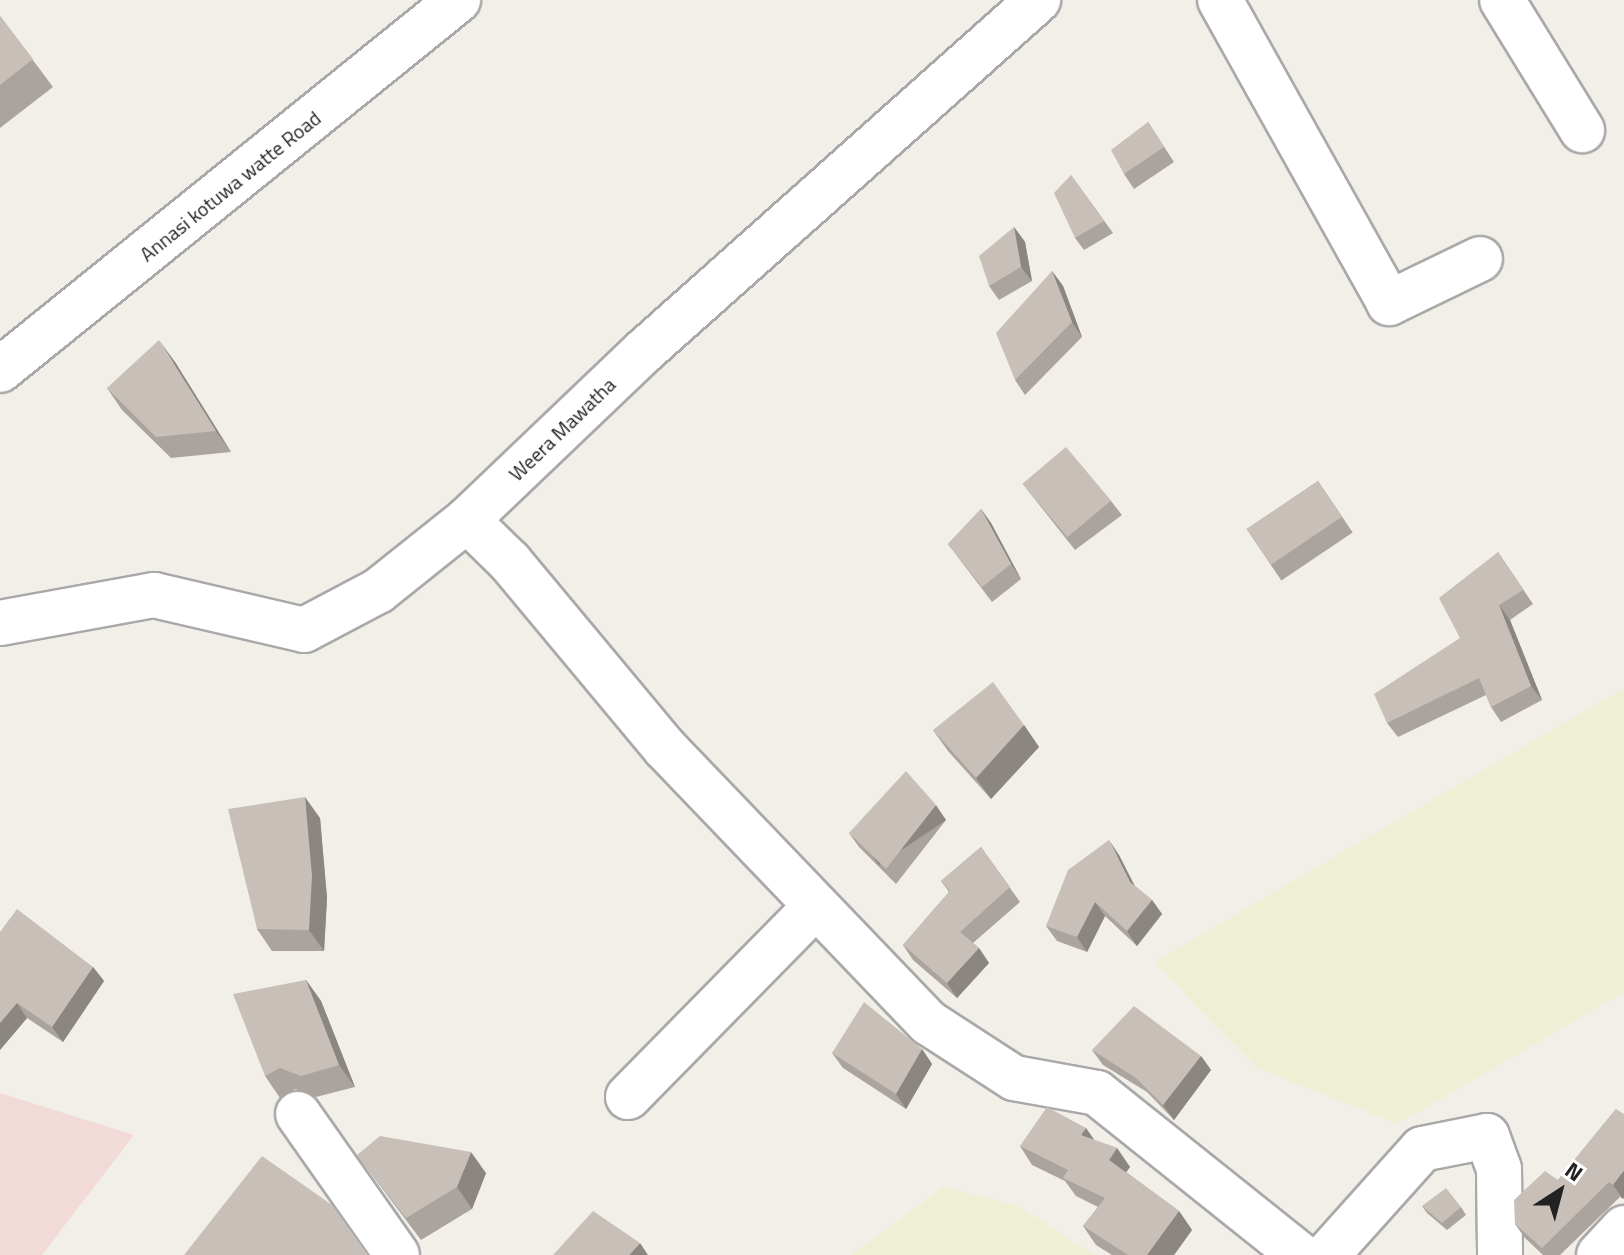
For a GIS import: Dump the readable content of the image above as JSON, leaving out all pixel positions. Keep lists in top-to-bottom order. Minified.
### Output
{"streets":{"street":["Annasi kotuwa watte Road","Weera Mawatha"]},"north":"top right"}
